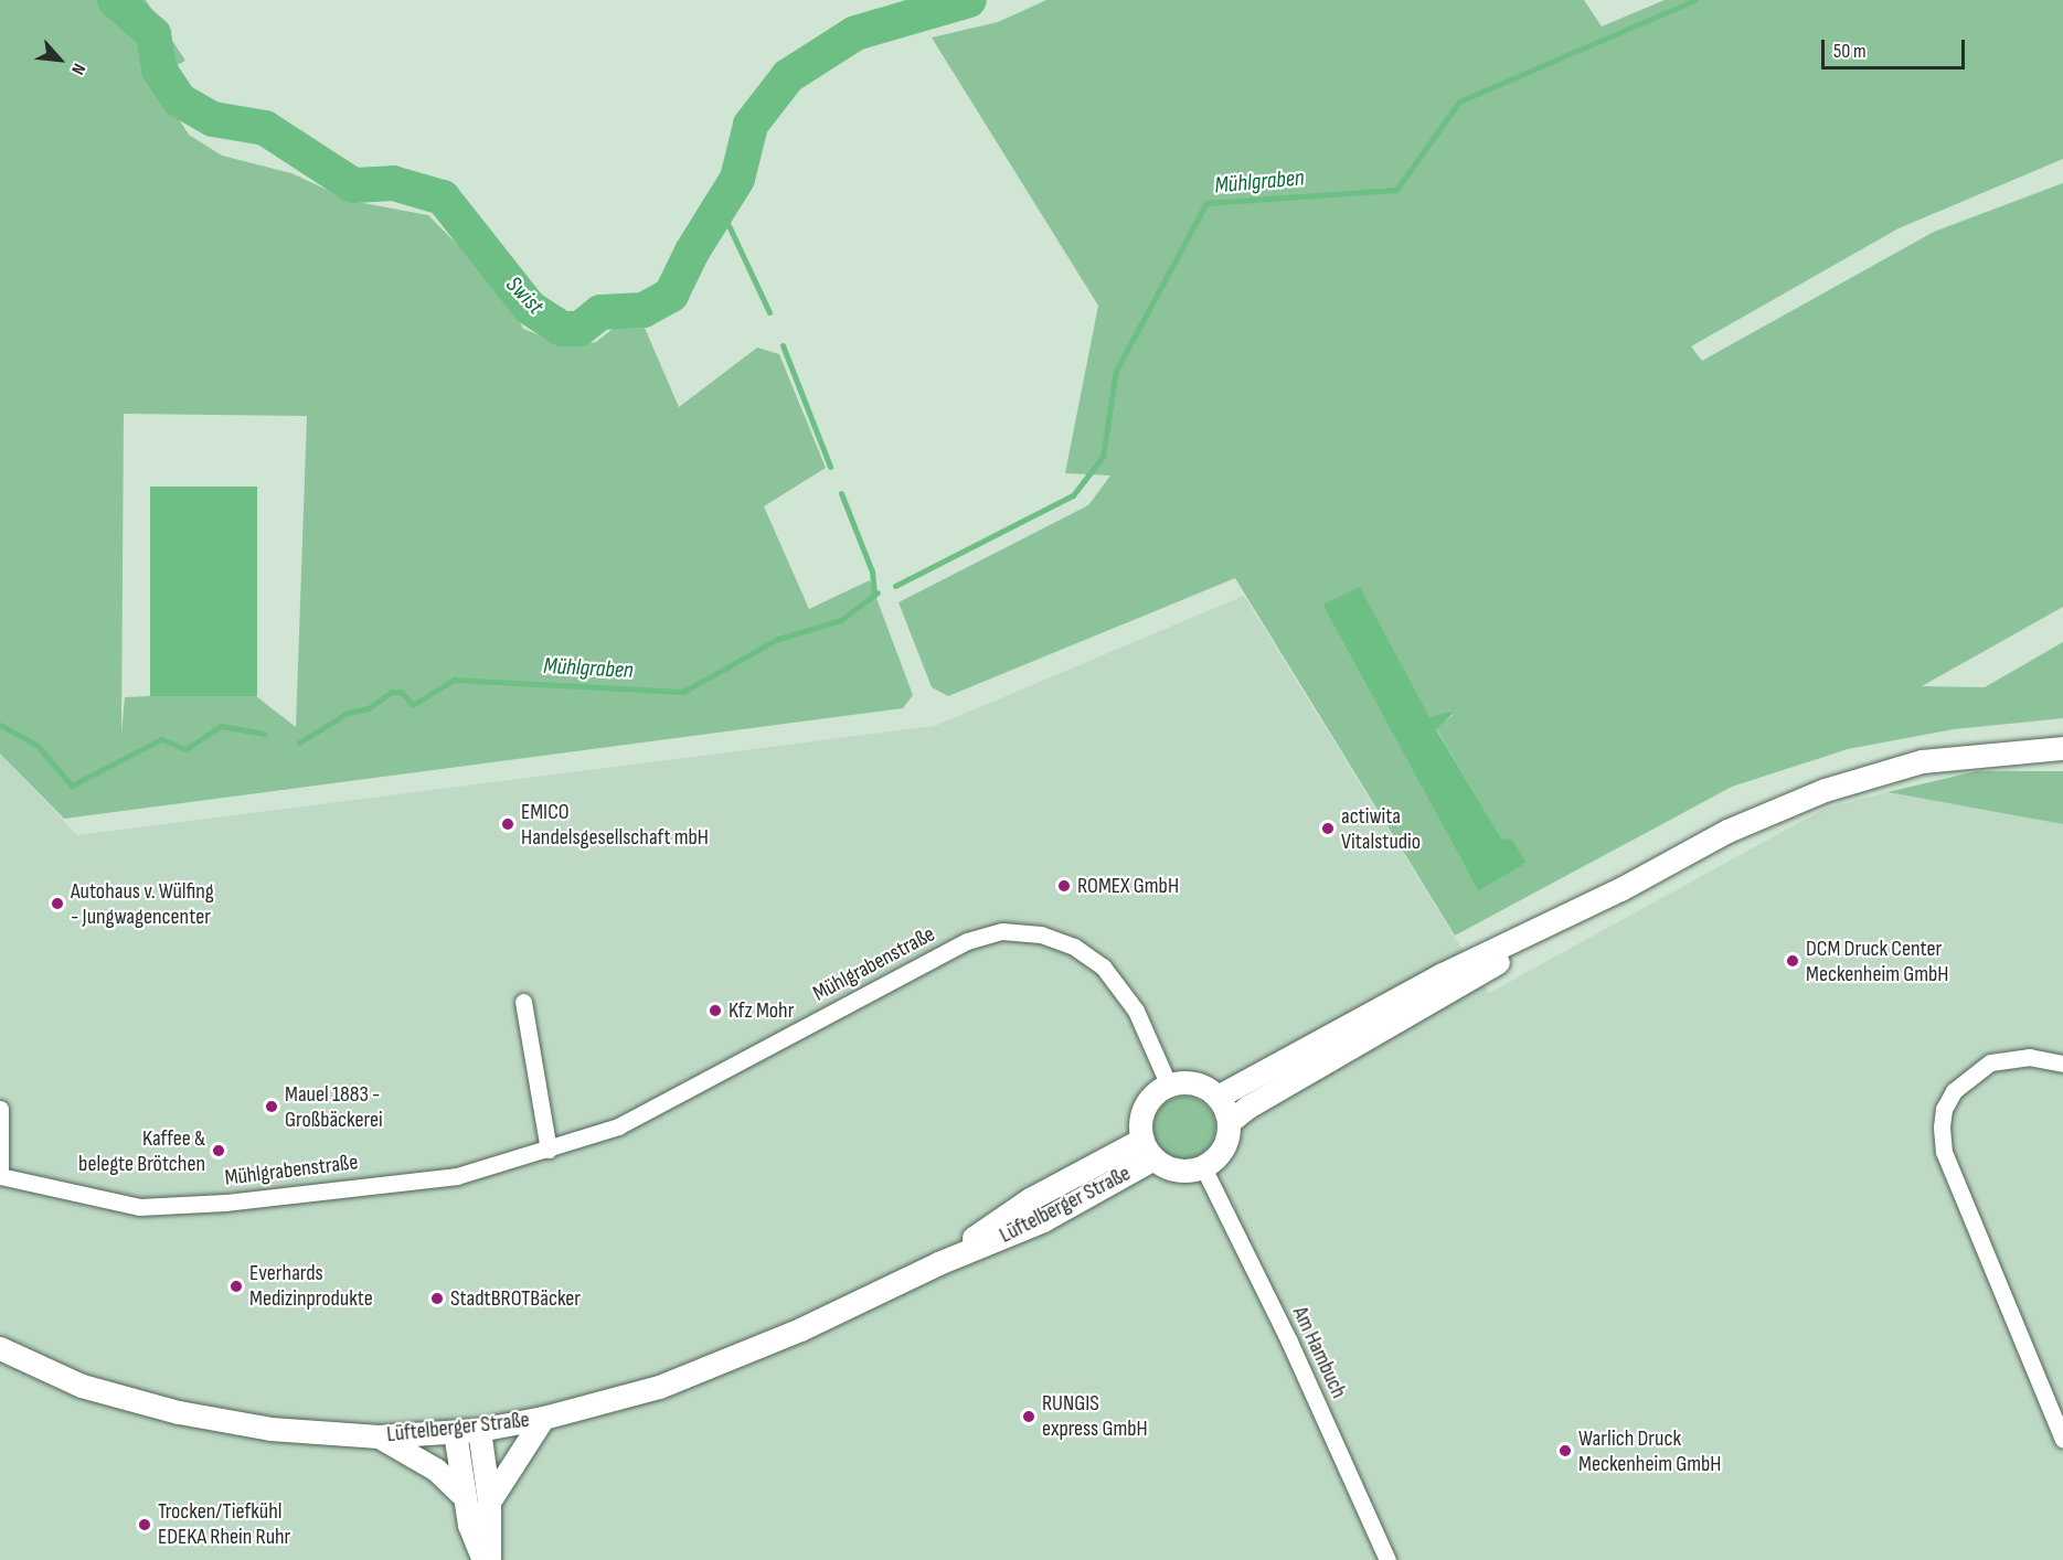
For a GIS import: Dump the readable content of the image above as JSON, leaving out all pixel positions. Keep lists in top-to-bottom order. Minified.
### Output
{"streets":{"main road":["Lüftelberger Straße"],"street":["Mühlgrabenstraße","Am Hambuch"]},"crossings":[["Mühlgrabenstraße","Lüftelberger Straße"],["Mühlgrabenstraße","Am Hambuch"],["Lüftelberger Straße","Am Hambuch"]],"water":["Mühlgraben","Swist"],"places":["EMICO Handelsgesellschaft mbH","actiwita Vitalstudio","ROMEX GmbH","Autohaus v. Wülfing - Jungwagencenter","DCM Druck Center Meckenheim GmbH","Kfz Mohr","Mauel 1883 - Großbäckerei","Kaffee & belegte Brötchen","Everhards Medizinprodukte","StadtBROTBäcker","RUNGIS express GmbH","Warlich Druck Meckenheim GmbH","Trocken/Tiefkühl EDEKA Rhein Ruhr"],"scale_bar":"50 m","north":"bottom right"}
